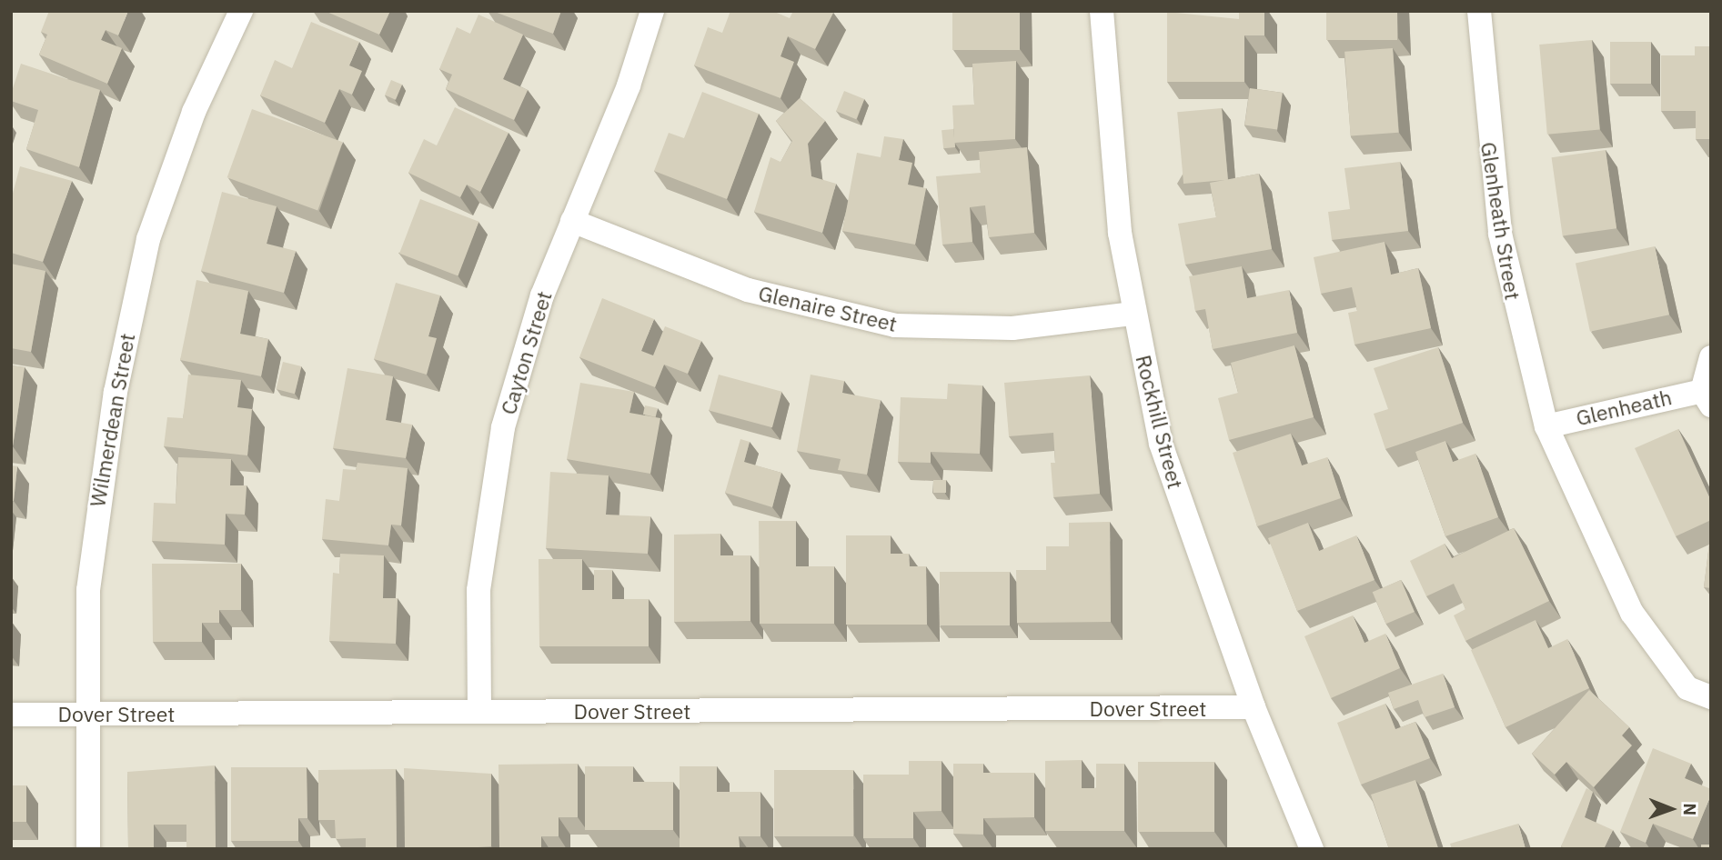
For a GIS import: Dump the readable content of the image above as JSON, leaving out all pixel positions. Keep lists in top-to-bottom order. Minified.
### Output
{"streets":{"street":["Glenheath Street","Glenaire Street","Cayton Street","Glenheath","Wilmerdean Street","Rockhill Street","Dover Street"]},"crossings":[["Glenheath Street","Glenheath"],["Glenaire Street","Cayton Street"],["Glenaire Street","Rockhill Street"],["Cayton Street","Dover Street"],["Wilmerdean Street","Dover Street"],["Rockhill Street","Dover Street"]],"north":"right"}
